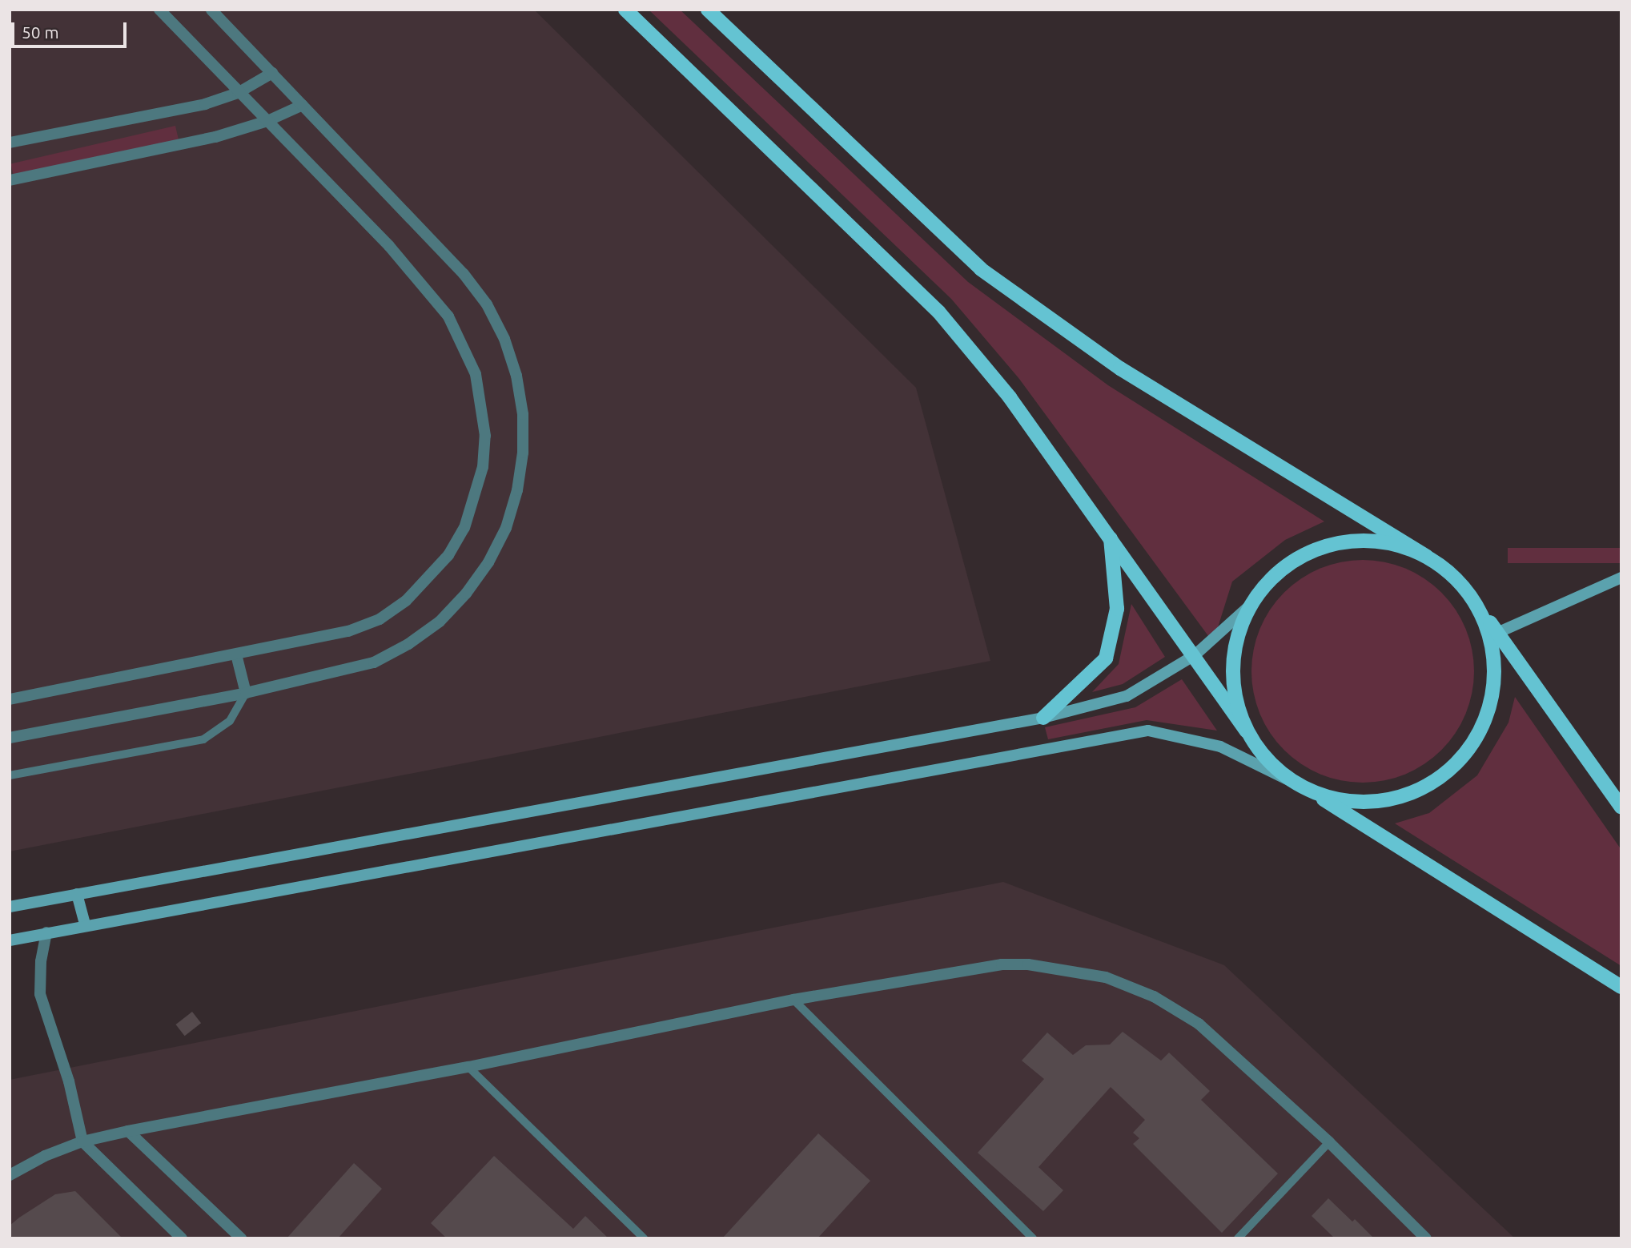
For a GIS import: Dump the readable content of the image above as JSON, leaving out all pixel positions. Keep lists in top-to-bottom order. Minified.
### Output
{"scale_bar":"50 m"}
